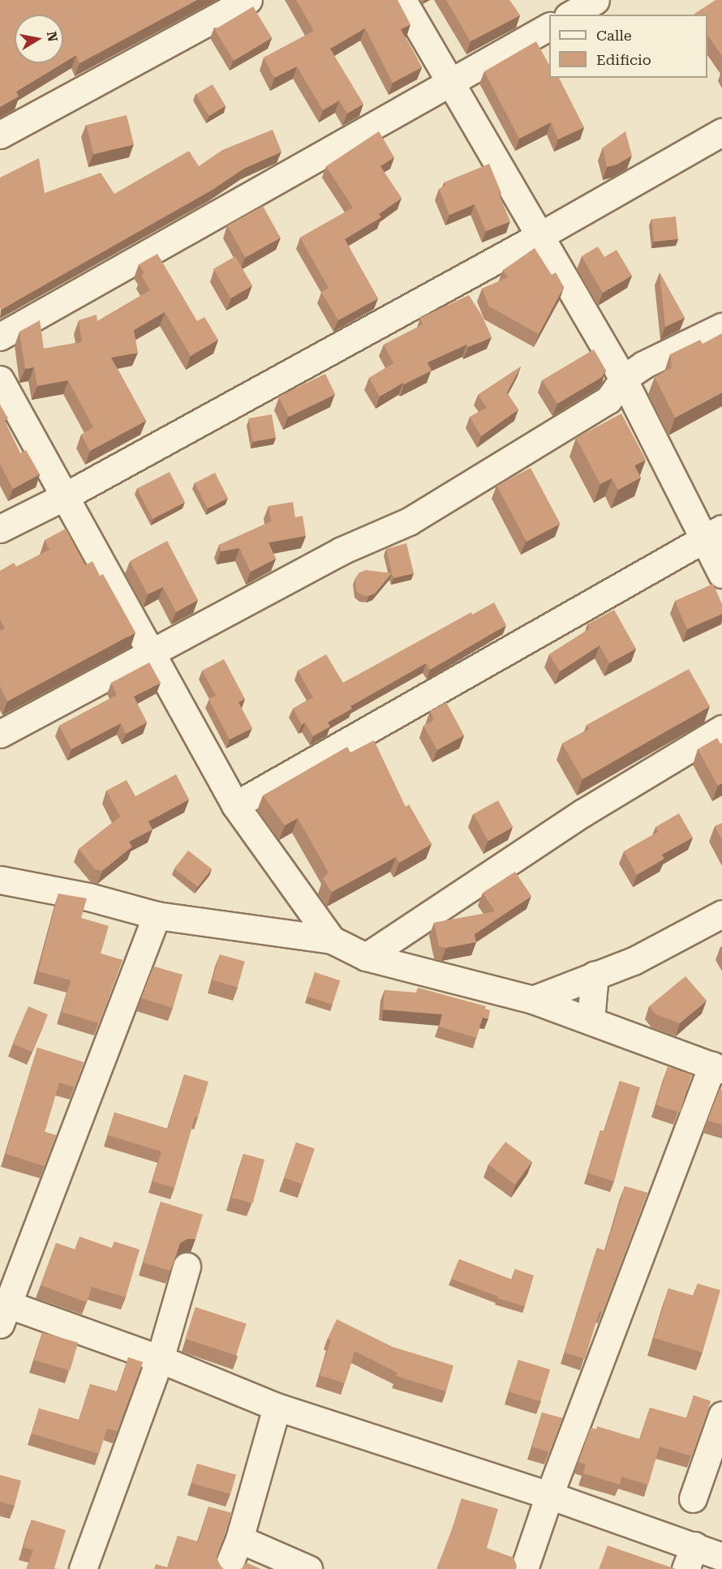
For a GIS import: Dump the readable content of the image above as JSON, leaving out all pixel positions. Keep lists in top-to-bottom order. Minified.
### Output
{"legend":["Calle","Edificio"],"north":"right"}
